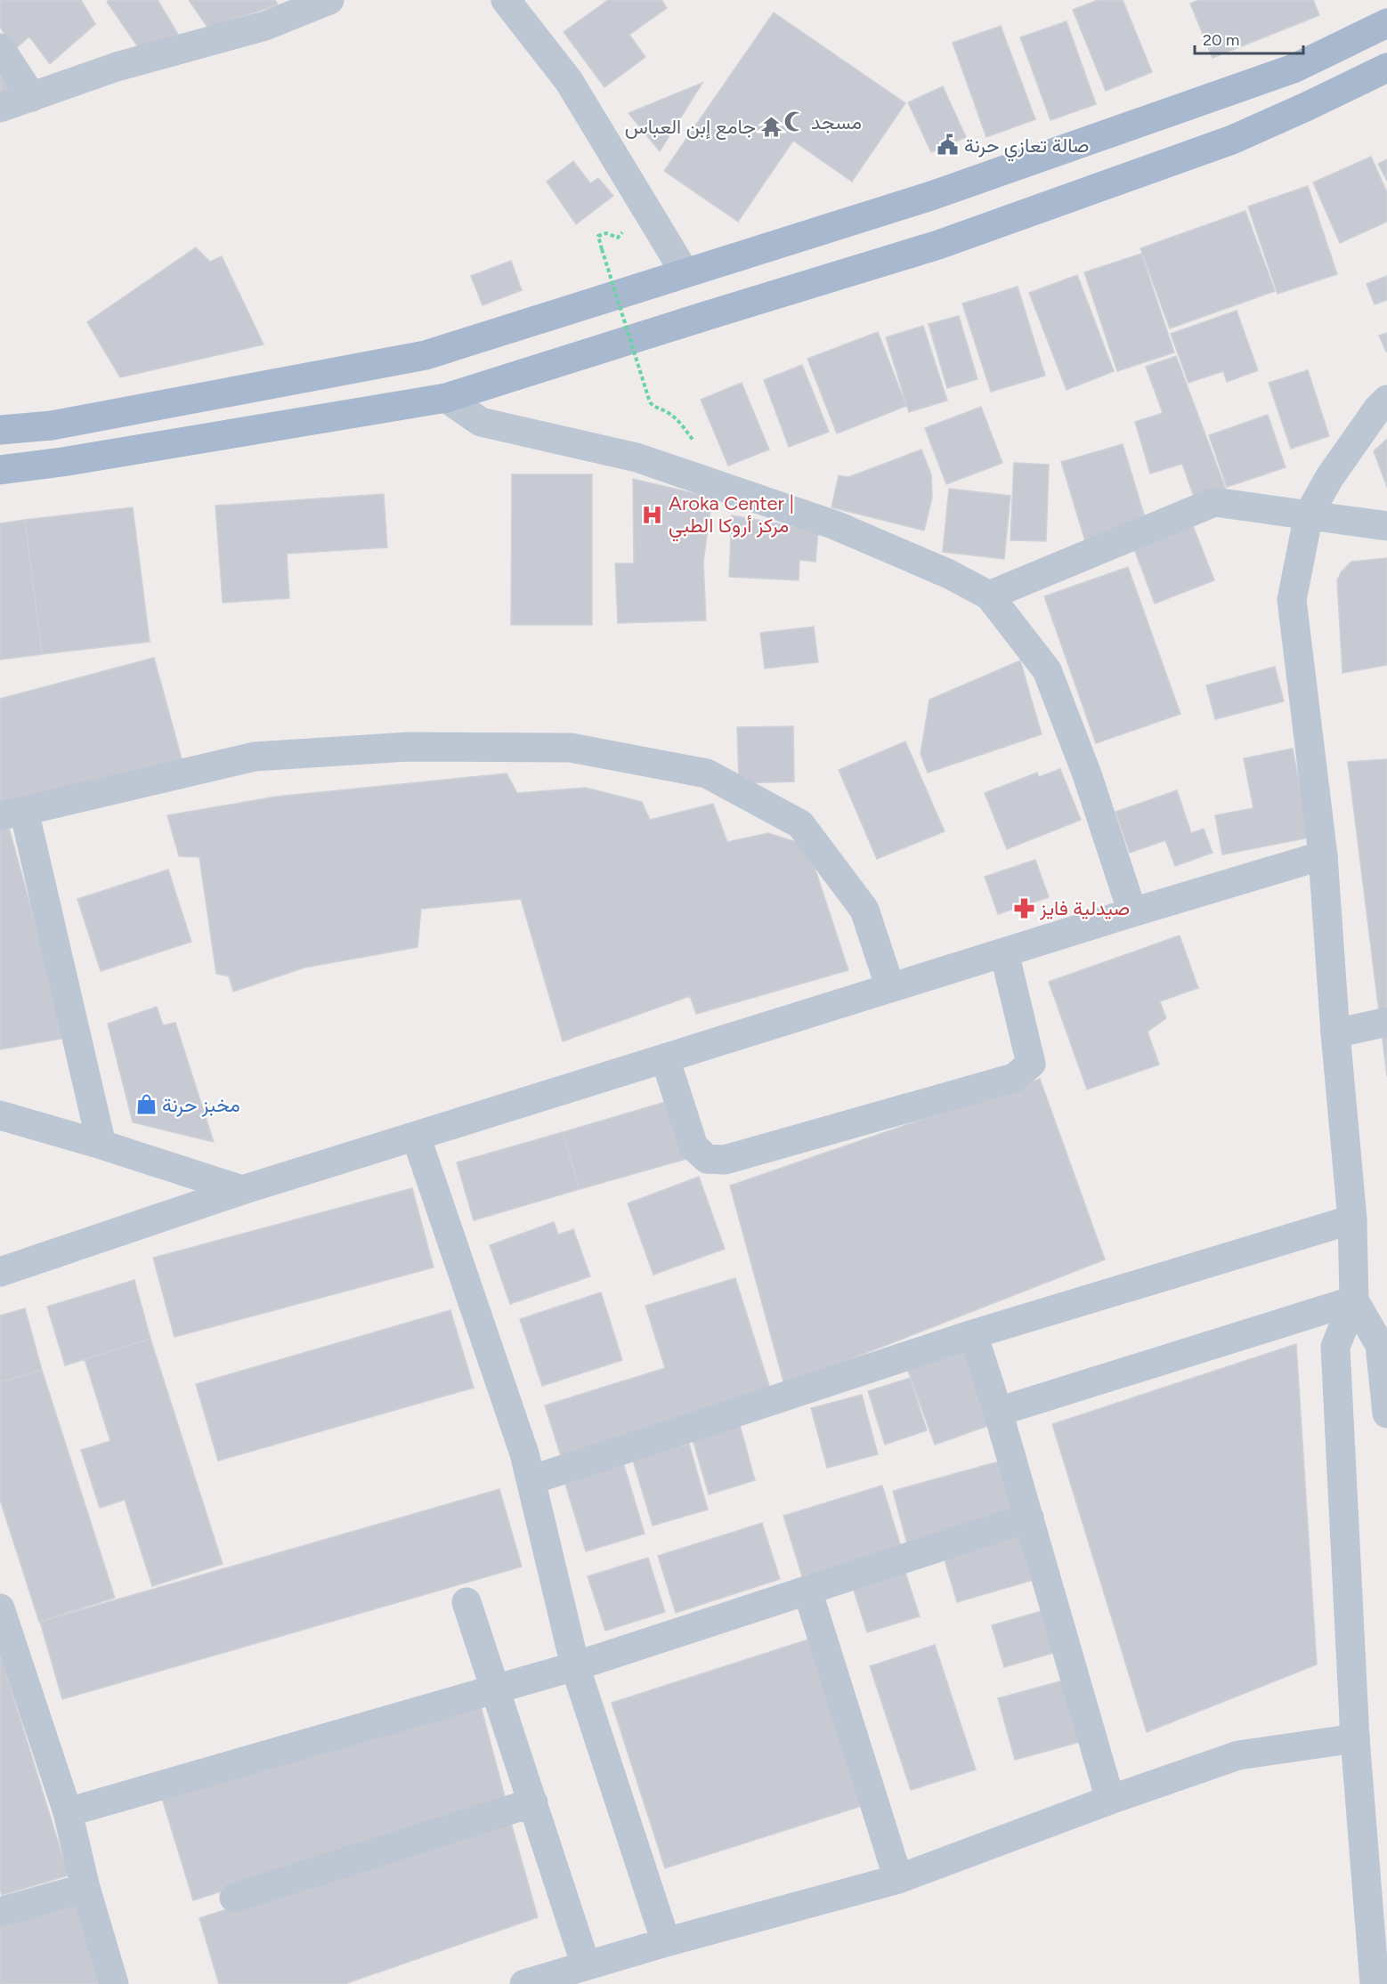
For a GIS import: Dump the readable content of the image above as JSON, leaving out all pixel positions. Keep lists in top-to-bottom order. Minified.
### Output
{"places":{"mosque":["مسجد"],"temple":["جامع إبن العباس"],"public building":["صالة تعازي حرنة"],"hospital":["Aroka Center | مركز أروكا الطبي"],"pharmacy":["صيدلية فايز"],"shop":["مخبز حرنة"]},"scale_bar":"20 m"}
